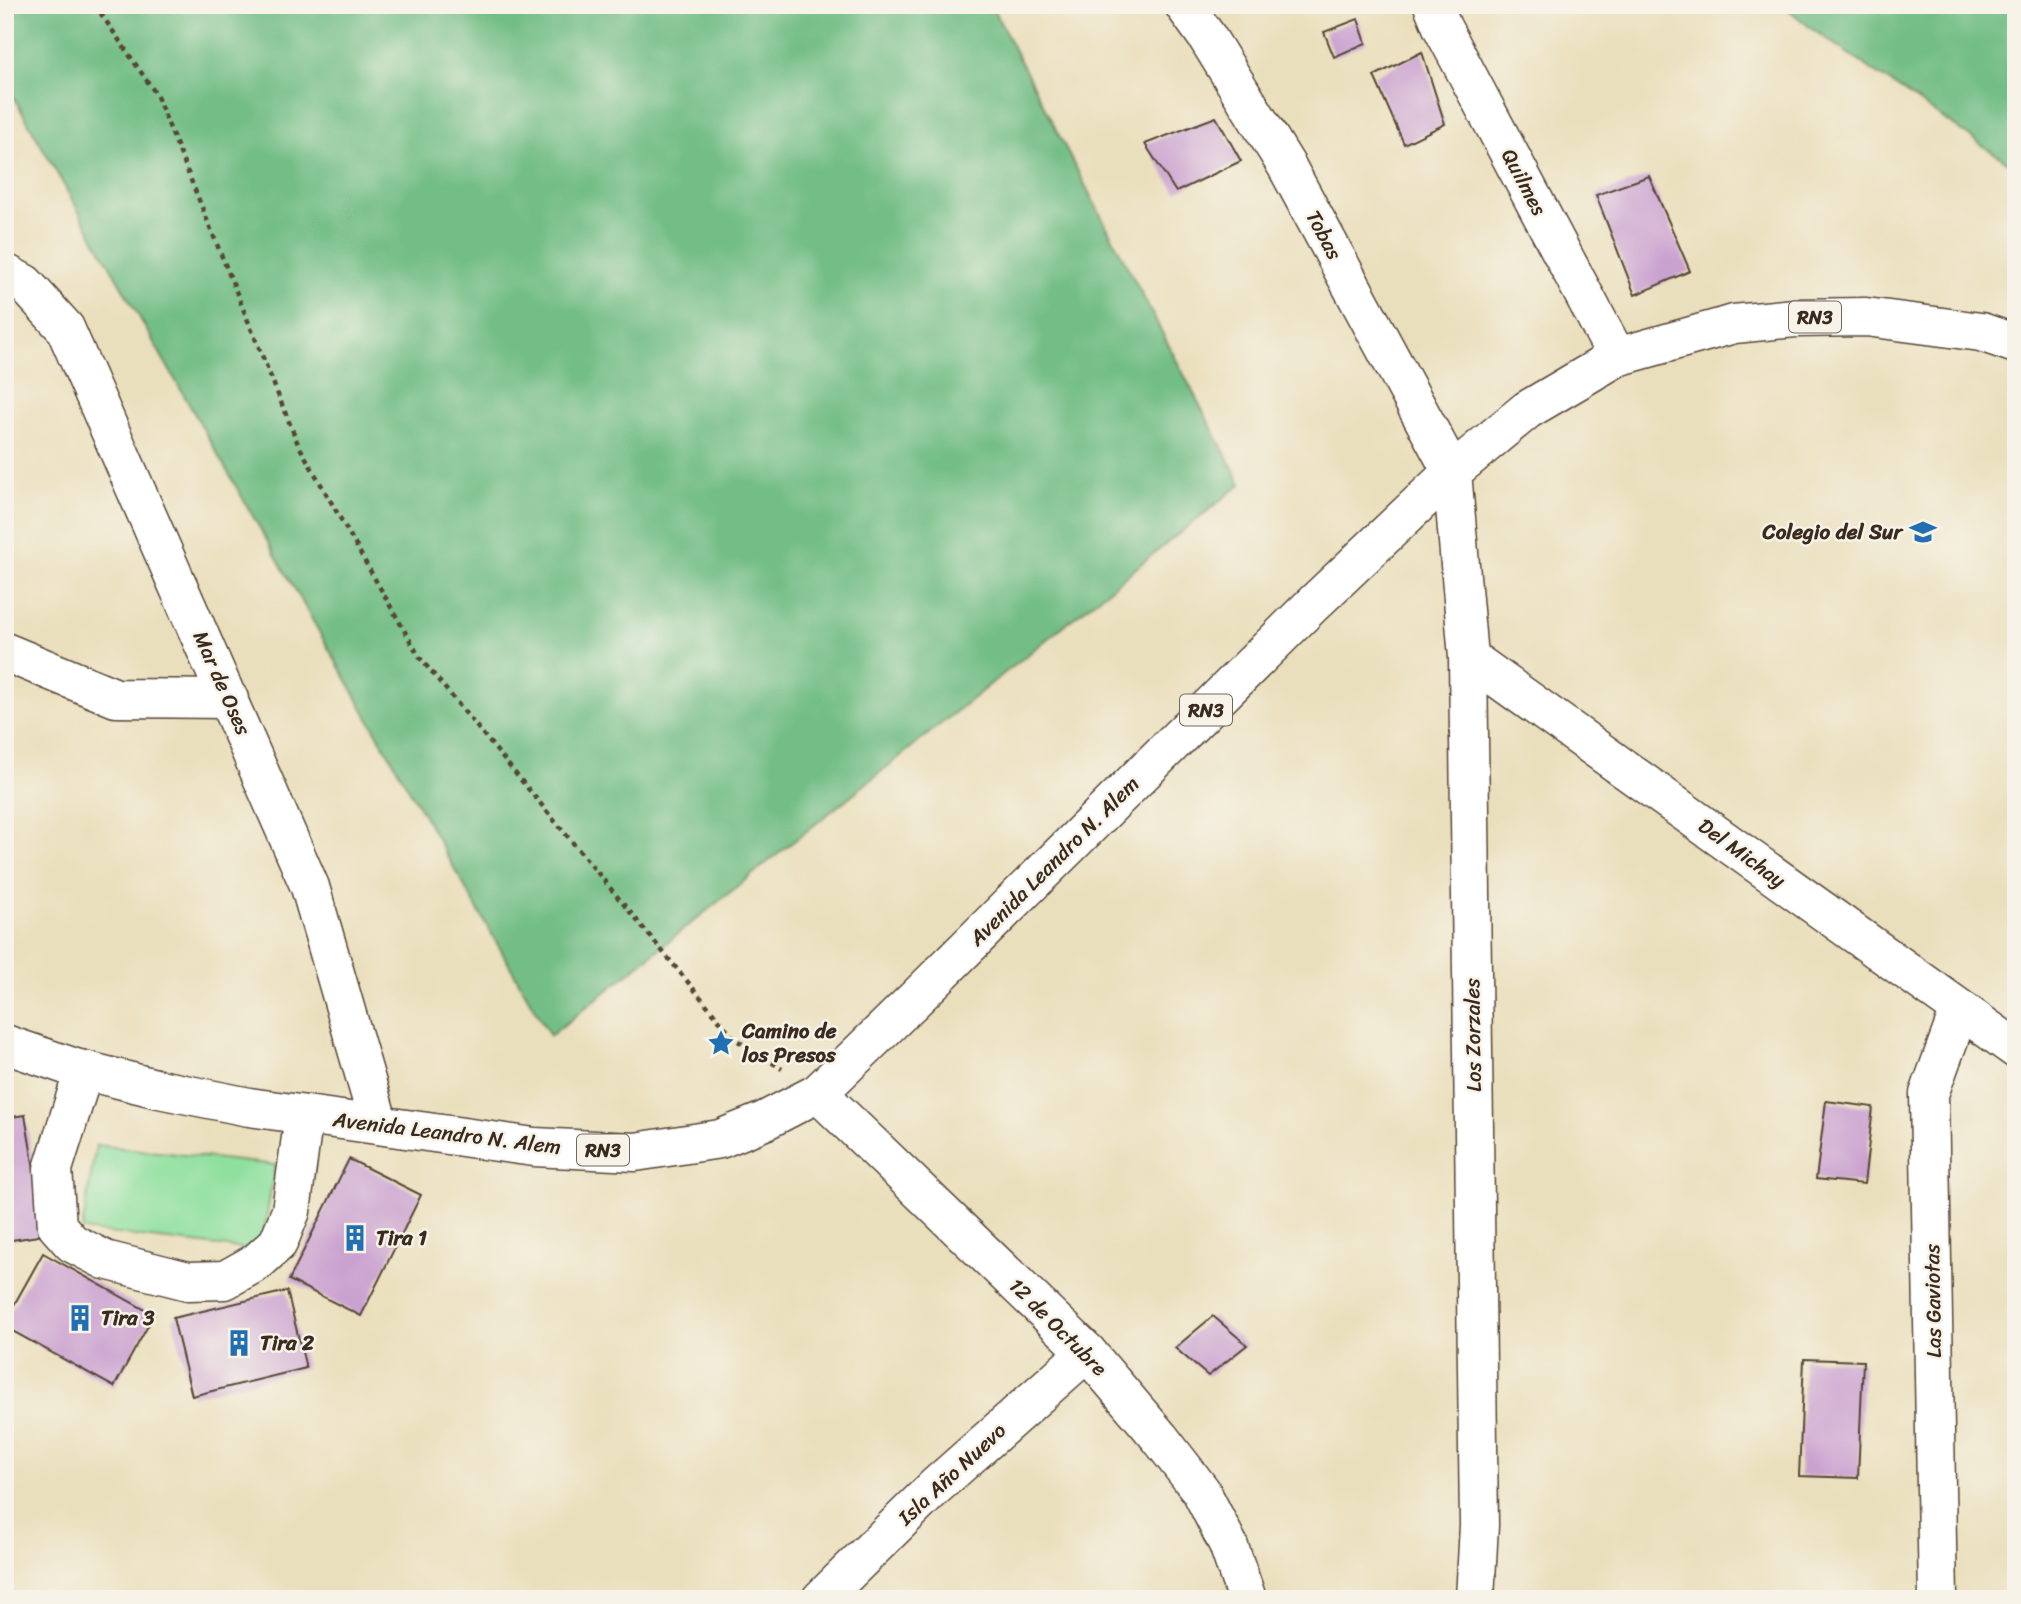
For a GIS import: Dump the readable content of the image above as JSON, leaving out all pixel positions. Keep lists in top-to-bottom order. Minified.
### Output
{"streets":{"main road":["Quilmes","Tobas","RN3","Mar de Oses","Del Michay","Avenida Leandro N. Alem","Los Zorzales","Las Gaviotas","12 de Octubre","Isla Año Nuevo"]},"crossings":[["Quilmes","Avenida Leandro N. Alem"],["Tobas","Avenida Leandro N. Alem"],["Tobas","Los Zorzales"],["Mar de Oses","Avenida Leandro N. Alem"],["Del Michay","Los Zorzales"],["Del Michay","Las Gaviotas"],["Avenida Leandro N. Alem","Los Zorzales"],["Avenida Leandro N. Alem","12 de Octubre"],["12 de Octubre","Isla Año Nuevo"]],"places":{"school or university":["Colegio del Sur"],"place":["Camino de los Presos"],"building":["Tira 1","Tira 3","Tira 2"]}}
